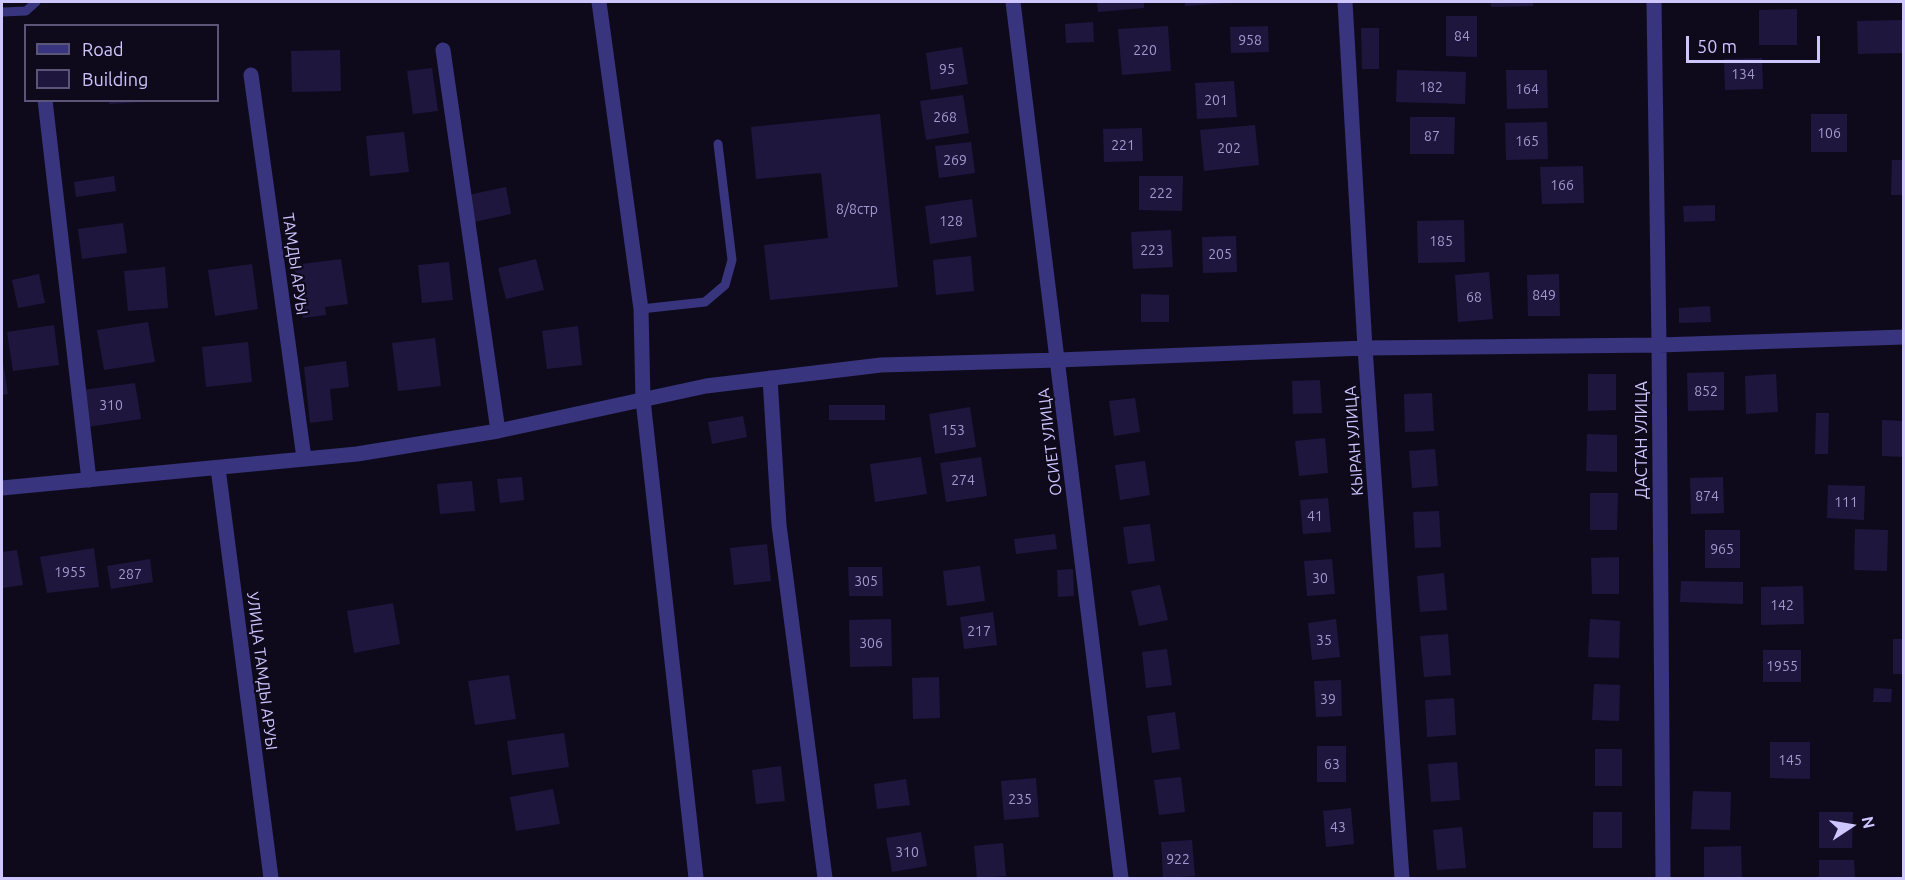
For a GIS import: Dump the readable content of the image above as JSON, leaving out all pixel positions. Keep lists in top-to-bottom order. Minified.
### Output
{"streets":{"street":["ТАМДЫ АРУЫ","ДАСТАН УЛИЦА","КЫРАН УЛИЦА","ОСИЕТ УЛИЦА","УЛИЦА ТАМДЫ АРУЫ"]},"house_numbers":["84","958","220","95","134","182","164","201","268","106","87","165","221","202","269","166","222","8/8стр","128","185","223","205","849","68","852","310","153","274","874","111","41","965","1955","287","30","305","142","217","35","306","1955","39","145","63","235","43","310","922"],"legend":["Road","Building"],"scale_bar":"50 m","north":"right"}
